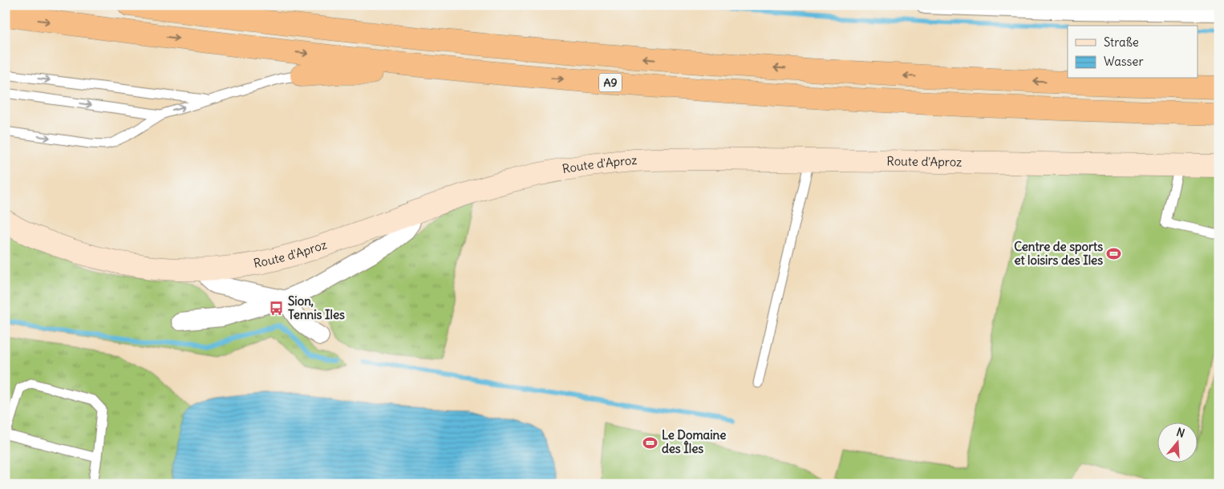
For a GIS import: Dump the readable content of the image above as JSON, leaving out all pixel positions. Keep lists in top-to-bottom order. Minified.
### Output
{"streets":{"highway":["A9"],"street":["Route d'Aproz"]},"places":{"sports":["Centre de sports et loisirs des Iles","Le Domaine des Îles"],"bus stop":["Sion, Tennis Iles"]},"legend":["Straße","Wasser"],"north":"top"}
